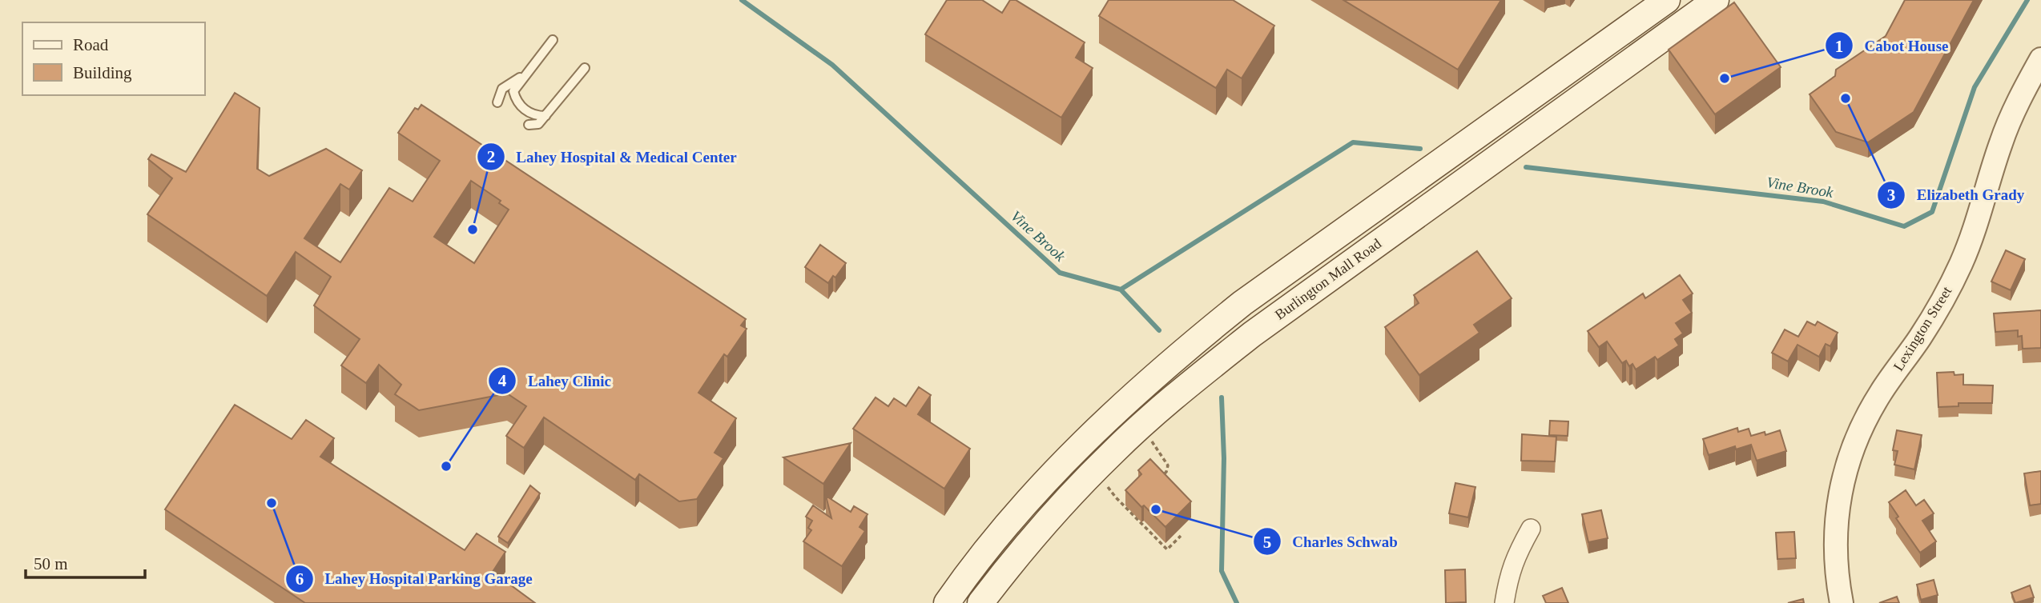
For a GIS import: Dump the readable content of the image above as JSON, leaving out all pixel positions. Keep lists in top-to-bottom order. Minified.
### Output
{"streets":{"main road":["Burlington Mall Road"],"street":["Lexington Street"]},"water":["Vine Brook"],"places":["Cabot House","Elizabeth Grady","Lahey Hospital & Medical Center","Lahey Clinic","Lahey Hospital Parking Garage","Charles Schwab"],"legend":["Road","Building"],"scale_bar":"50 m"}
